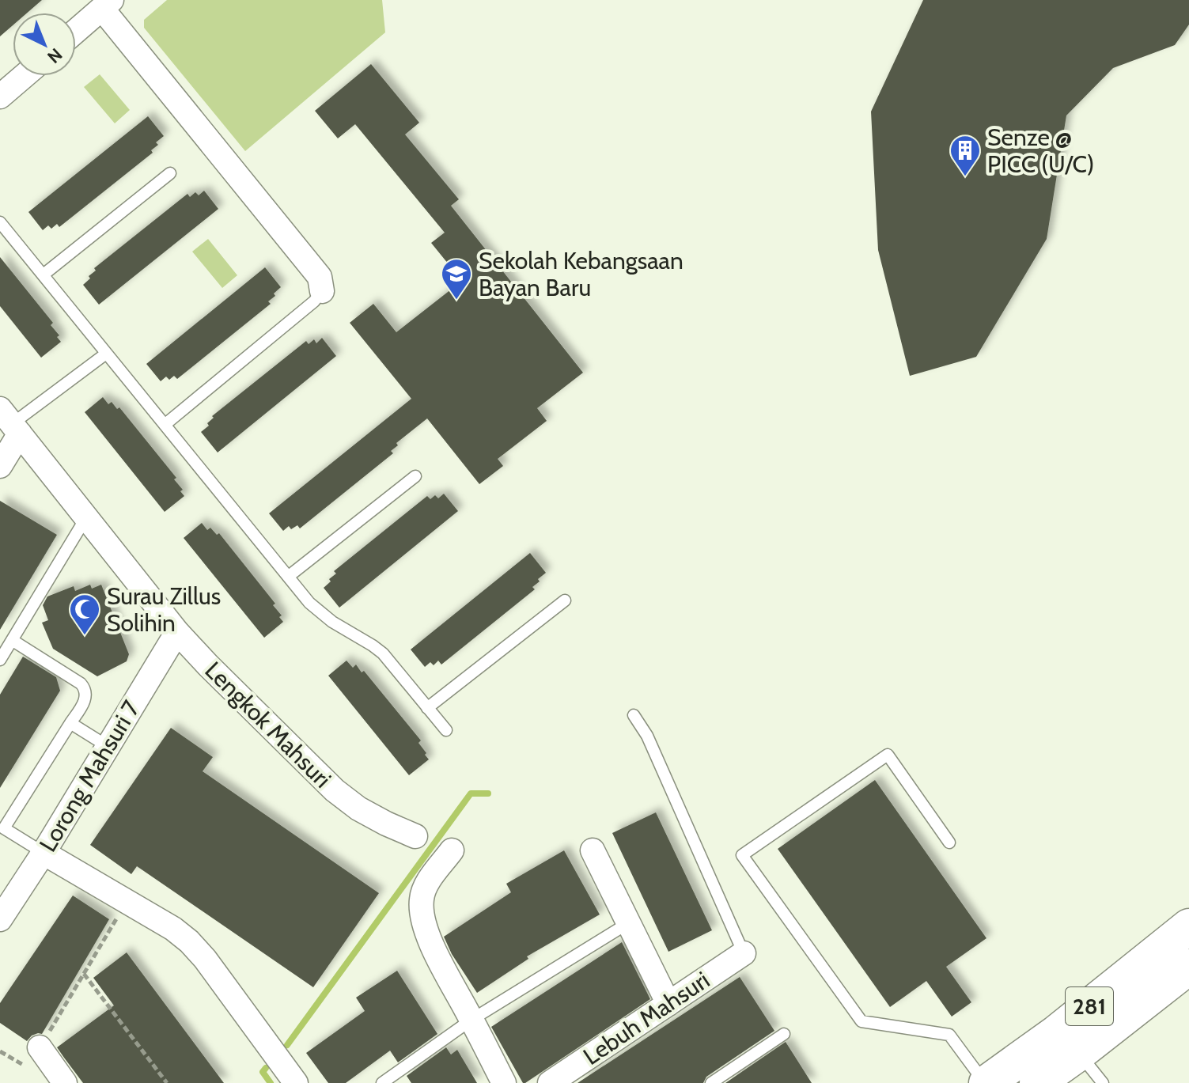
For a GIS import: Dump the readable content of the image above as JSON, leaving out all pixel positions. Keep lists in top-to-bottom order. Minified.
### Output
{"streets":{"main road":["281"],"street":["Lengkok Mahsuri","Lorong Mahsuri 7","Lebuh Mahsuri"]},"crossings":[["Lengkok Mahsuri","Lorong Mahsuri 7"]],"places":{"building":["Senze @ PICC (U/C)"],"school or university":["Sekolah Kebangsaan Bayan Baru"],"mosque":["Surau Zillus Solihin"]},"north":"bottom right"}
